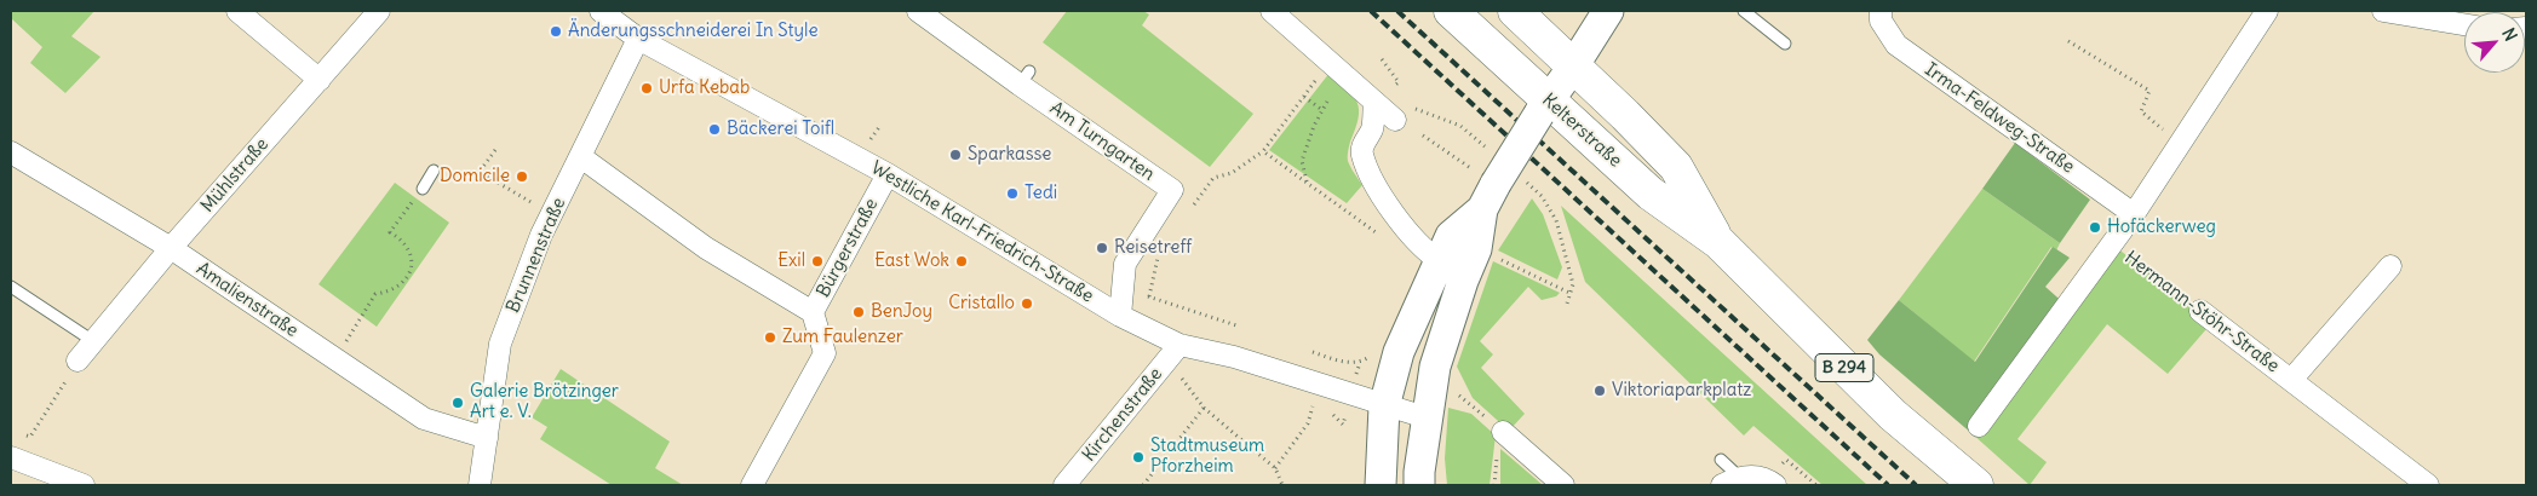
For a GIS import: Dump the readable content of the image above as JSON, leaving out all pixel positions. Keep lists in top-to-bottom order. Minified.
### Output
{"streets":{"main road":["Kelterstraße","B 294"],"street":["Irma-Feldweg-Straße","Am Turngarten","Mühlstraße","Westliche Karl-Friedrich-Straße","Bürgerstraße","Brunnenstraße","Amalienstraße","Hermann-Stöhr-Straße","Kirchenstraße"]},"crossings":[["Am Turngarten","Westliche Karl-Friedrich-Straße"],["Mühlstraße","Amalienstraße"],["Westliche Karl-Friedrich-Straße","Bürgerstraße"],["Westliche Karl-Friedrich-Straße","Brunnenstraße"],["Westliche Karl-Friedrich-Straße","Kirchenstraße"],["Brunnenstraße","Amalienstraße"]],"places":["Änderungsschneiderei In Style","Urfa Kebab","Bäckerei Toifl","Sparkasse","Domicile","Tedi","Hofäckerweg","Reisetreff","Exil","East Wok","Cristallo","BenJoy","Zum Faulenzer","Viktoriaparkplatz","Galerie Brötzinger Art e. V.","Stadtmuseum Pforzheim"],"north":"top right"}
